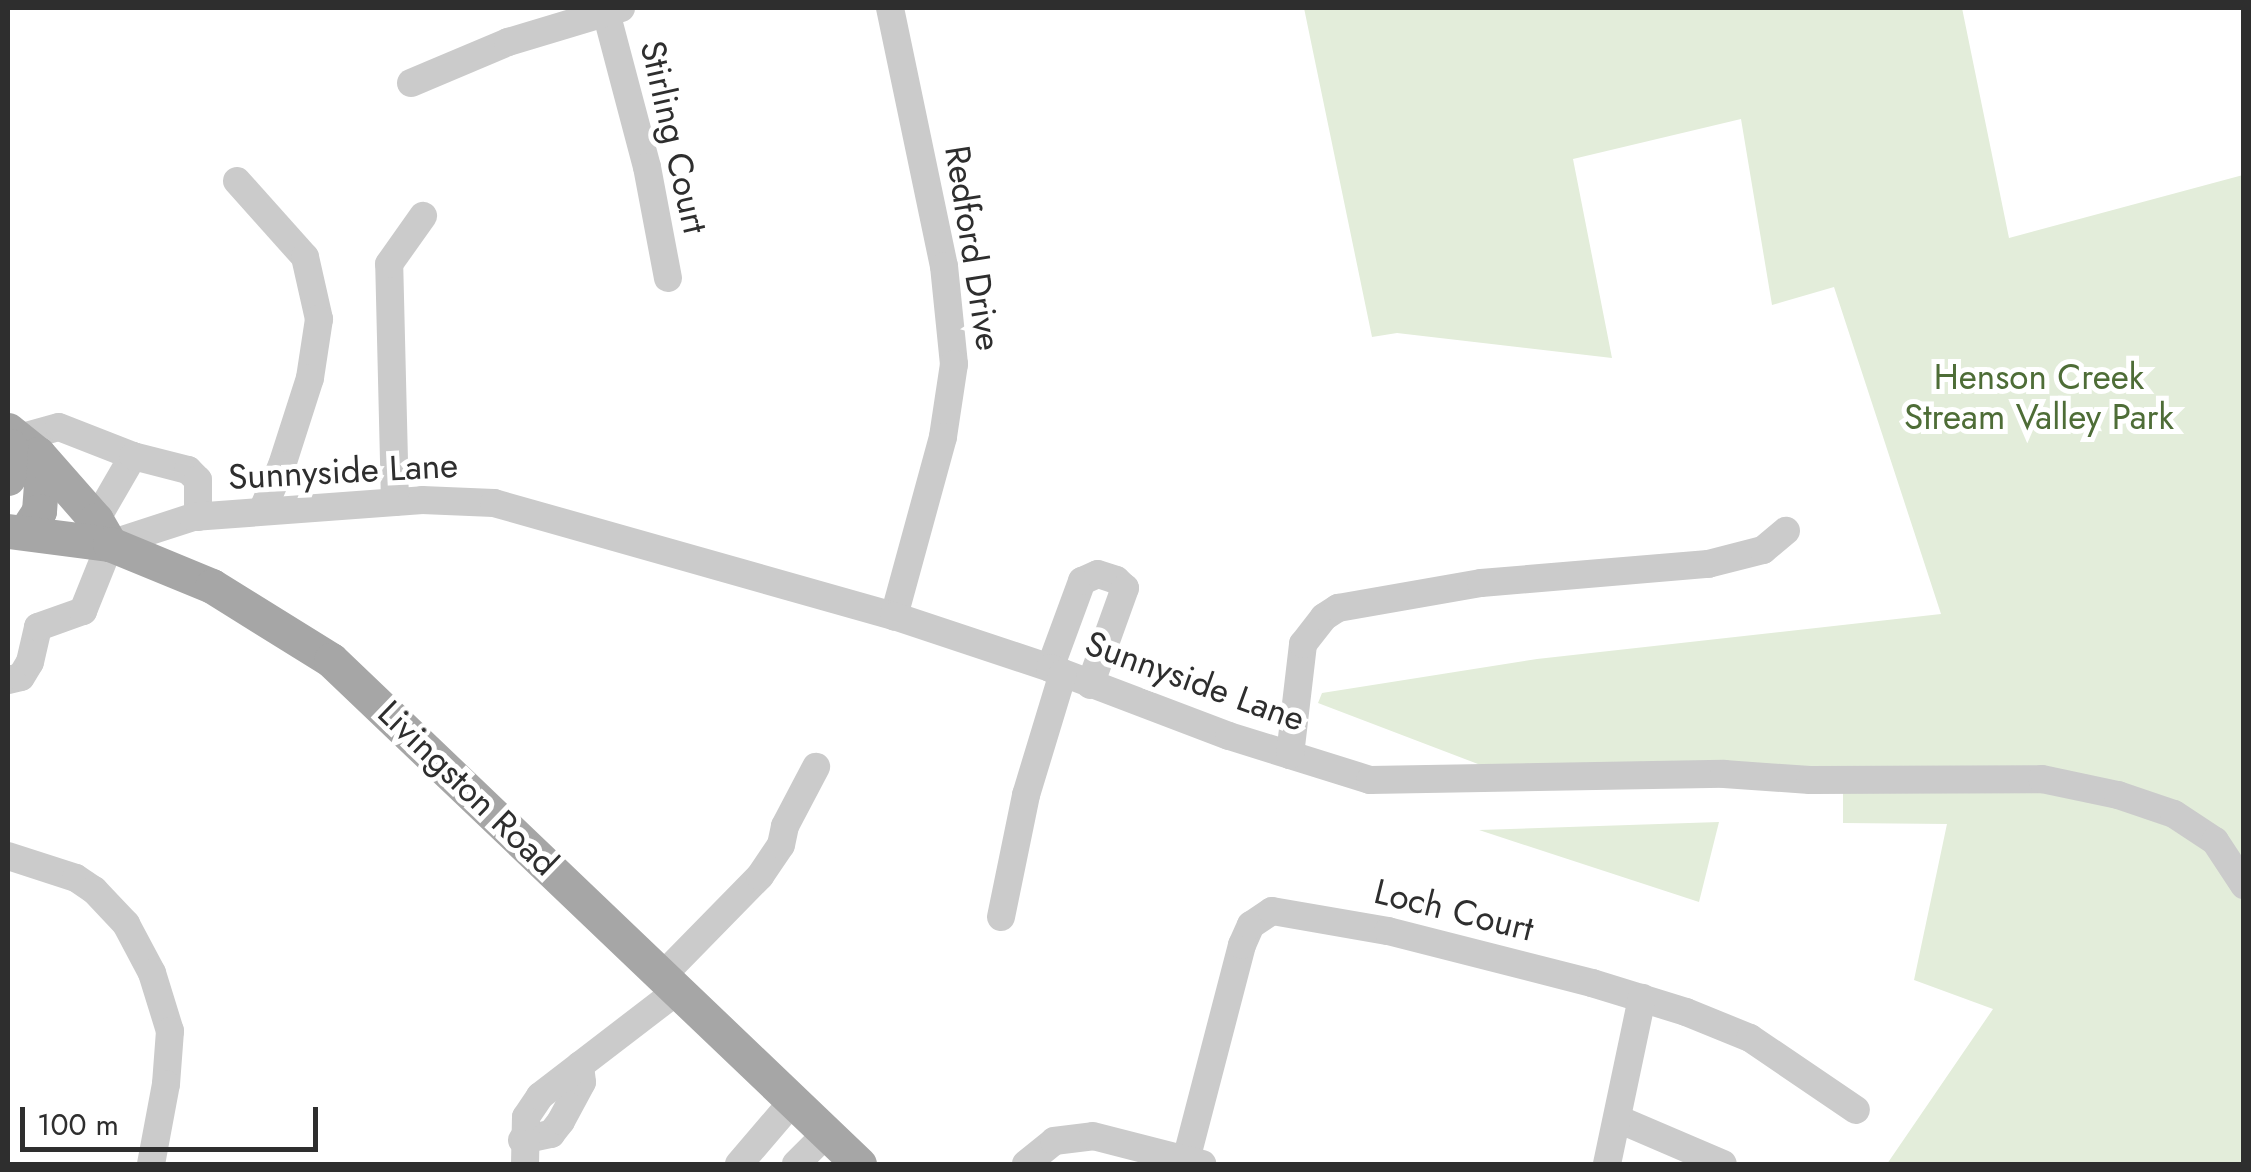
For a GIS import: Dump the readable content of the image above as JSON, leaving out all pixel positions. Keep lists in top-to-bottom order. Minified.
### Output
{"streets":{"main road":["Livingston Road"],"street":["Stirling Court","Redford Drive","Sunnyside Lane","Loch Court"]},"crossings":[["Redford Drive","Sunnyside Lane"],["Sunnyside Lane","Livingston Road"]],"parks":["Henson Creek Stream Valley Park"],"scale_bar":"100 m"}
